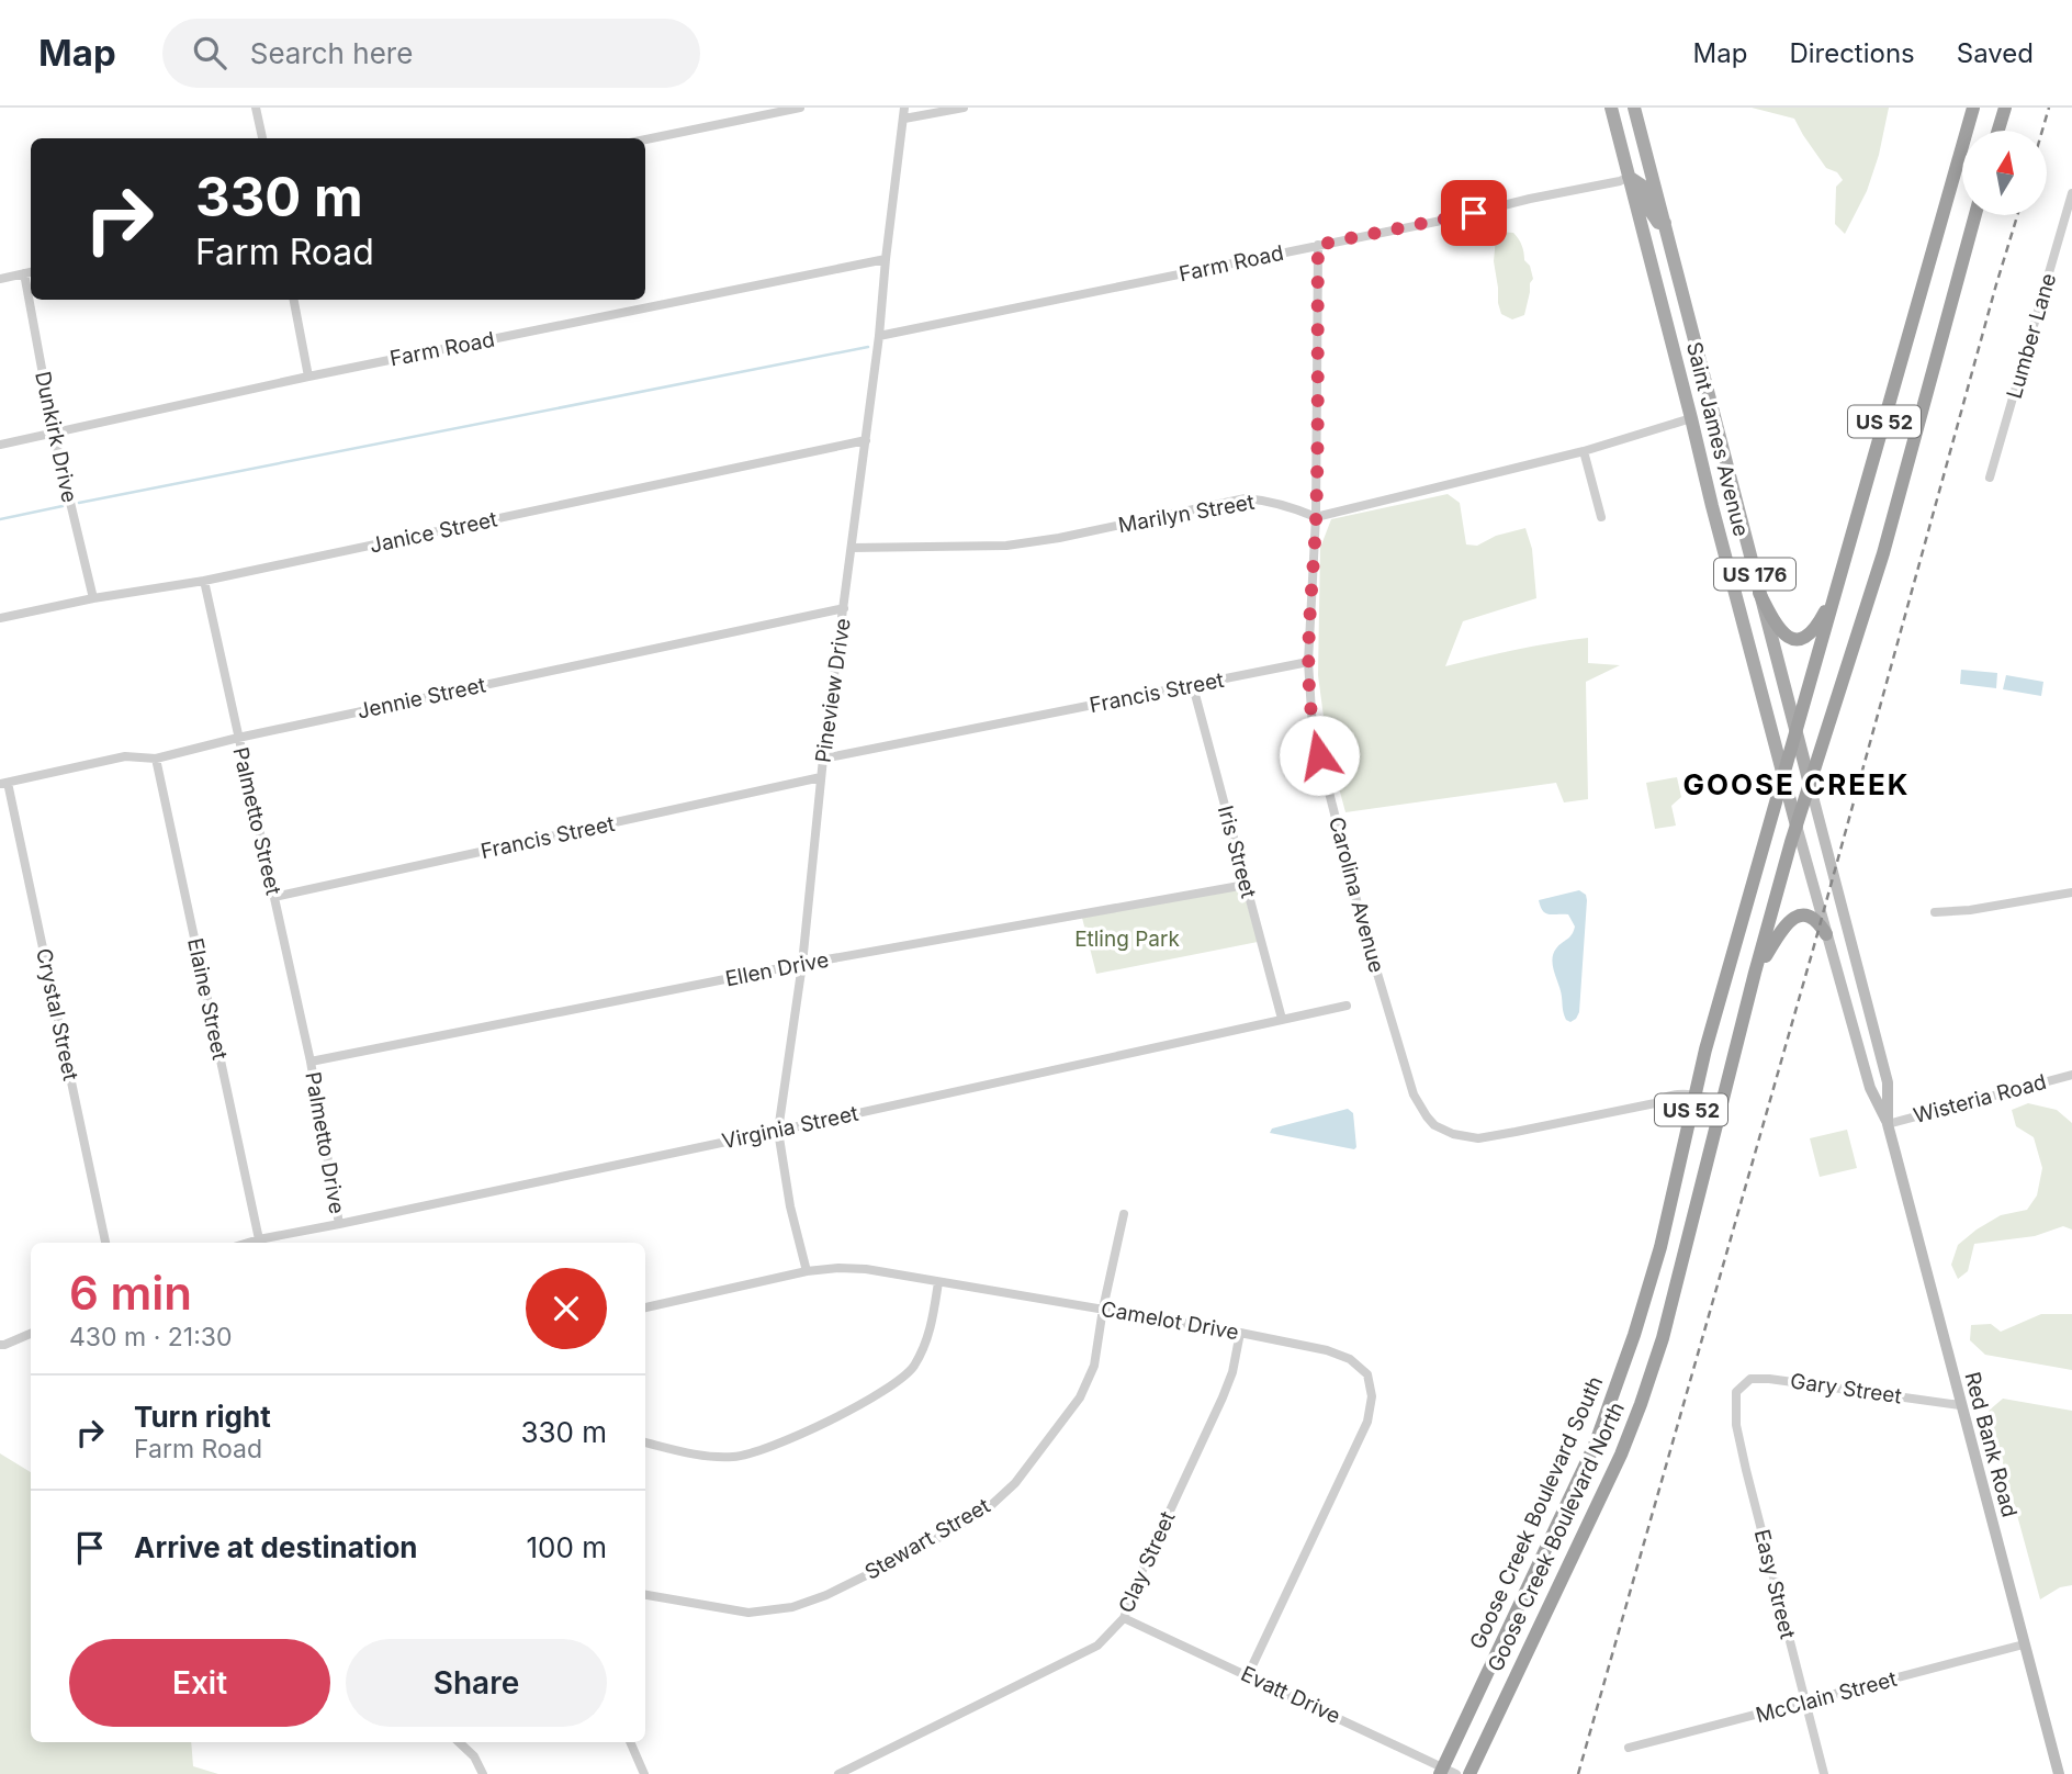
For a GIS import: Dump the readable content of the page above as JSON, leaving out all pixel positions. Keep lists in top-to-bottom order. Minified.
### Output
{"streets":{"highway":["US 52","Goose Creek Boulevard South","Goose Creek Boulevard North"],"main road":["Saint James Avenue","US 176","Red Bank Road"],"street":["Farm Road","Lumber Lane","Dunkirk Drive","Marilyn Street","Janice Street","Pineview Drive","Francis Street","Jennie Street","Palmetto Street","Iris Street","Carolina Avenue","Ellen Drive","Elaine Street","Crystal Street","Wisteria Road","Virginia Street","Palmetto Drive","Camelot Drive","Gary Street","Stewart Street","Clay Street","Easy Street","Evatt Drive","McClain Street"]},"crossings":[["Farm Road","Dunkirk Drive"],["Farm Road","Saint James Avenue"],["Farm Road","Pineview Drive"],["Farm Road","Carolina Avenue"],["Dunkirk Drive","Janice Street"],["Saint James Avenue","Red Bank Road"],["Saint James Avenue","Goose Creek Boulevard South"],["Saint James Avenue","Goose Creek Boulevard North"],["Marilyn Street","Pineview Drive"],["Marilyn Street","Carolina Avenue"],["Janice Street","Pineview Drive"],["Janice Street","Palmetto Street"],["Pineview Drive","Francis Street"],["Pineview Drive","Jennie Street"],["Pineview Drive","Ellen Drive"],["Pineview Drive","Virginia Street"],["Pineview Drive","Camelot Drive"],["Francis Street","Palmetto Street"],["Francis Street","Iris Street"],["Francis Street","Carolina Avenue"],["Jennie Street","Palmetto Street"],["Jennie Street","Elaine Street"],["Jennie Street","Crystal Street"],["Palmetto Street","Ellen Drive"],["Palmetto Street","Palmetto Drive"],["Iris Street","Ellen Drive"],["Iris Street","Virginia Street"],["Carolina Avenue","Goose Creek Boulevard South"],["Carolina Avenue","Goose Creek Boulevard North"],["Ellen Drive","Palmetto Drive"],["Elaine Street","Virginia Street"],["Wisteria Road","Red Bank Road"],["Virginia Street","Palmetto Drive"],["Camelot Drive","Stewart Street"],["Camelot Drive","Clay Street"],["Camelot Drive","Evatt Drive"],["Gary Street","Red Bank Road"],["Gary Street","Easy Street"],["Red Bank Road","Goose Creek Boulevard North"],["Red Bank Road","McClain Street"],["Goose Creek Boulevard South","Evatt Drive"],["Clay Street","Evatt Drive"],["Easy Street","McClain Street"]],"districts":["GOOSE CREEK"],"parks":["Etling Park"],"north":"top","page":{"header":"Map","search":"Search here","nav":["Map","Directions","Saved"],"turn":["330 m","Farm Road"],"heading":["6 min","430 m · 21:30"],"list":[{"name":"Turn right","note":"Farm Road","value":"330 m"},{"name":"Arrive at destination","value":"100 m"}],"buttons":["Exit","Share"]}}
